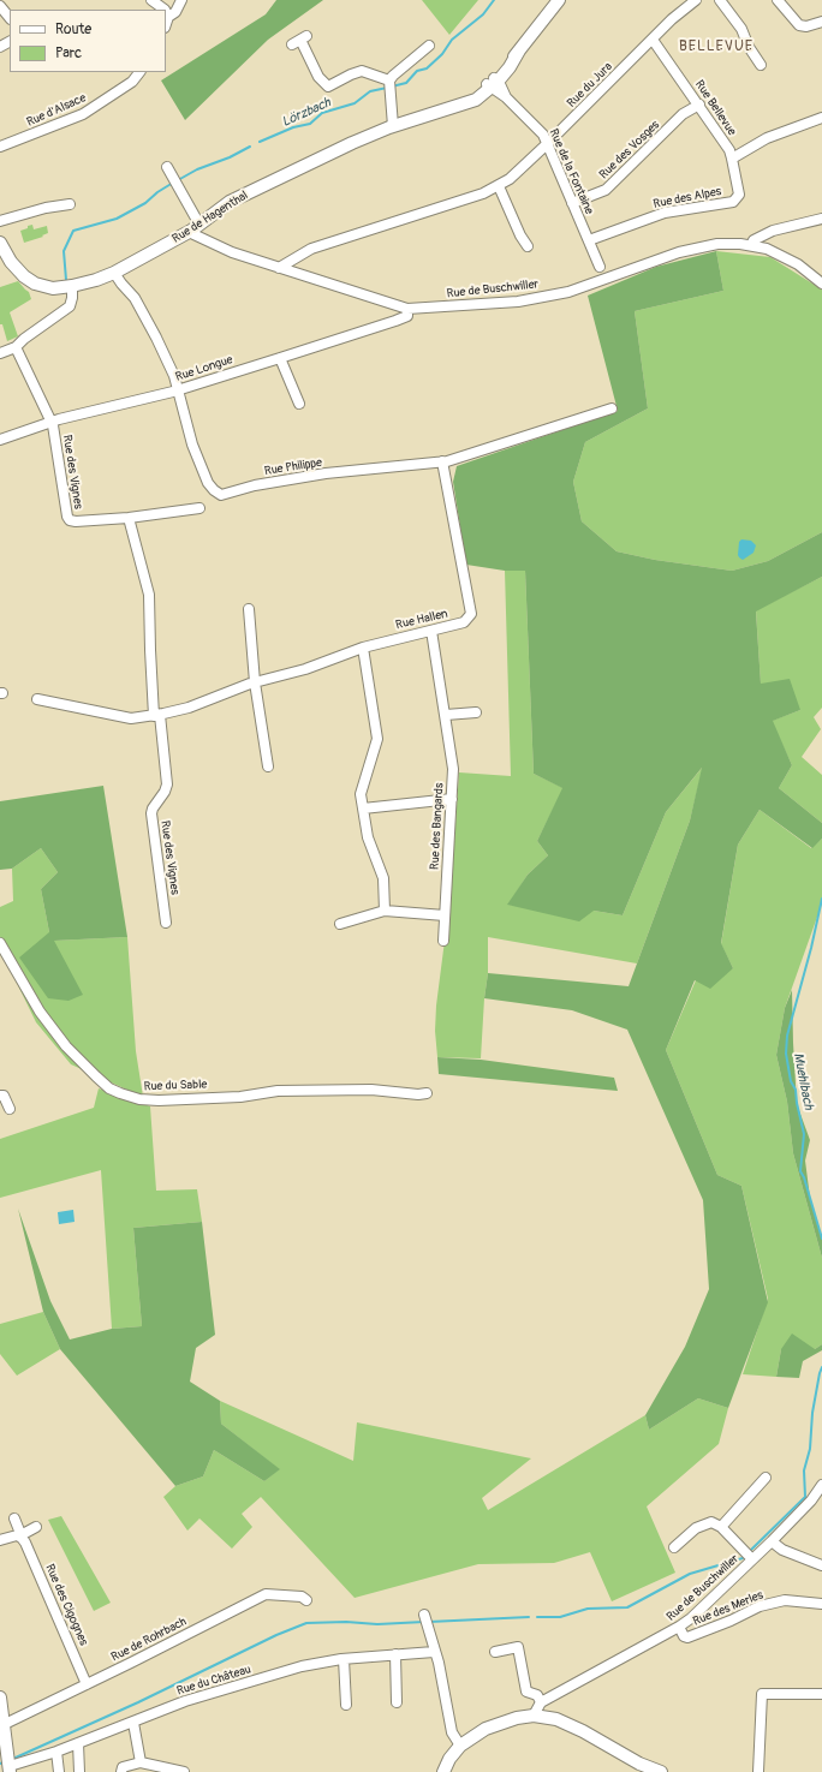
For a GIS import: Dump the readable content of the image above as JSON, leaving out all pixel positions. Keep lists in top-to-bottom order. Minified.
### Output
{"streets":{"main road":["Rue de Hagenthal"],"street":["Rue du Jura","Rue Bellevue","Rue d'Alsace","Rue des Vosges","Rue de la Fontaine","Rue des Alpes","Rue de Buschwiller","Rue Longue","Rue Philippe","Rue des Vignes","Rue Hallen","Rue des Bangards","Rue du Sable","Rue des Cigognes","Rue des Merles","Rue de Rohrbach","Rue du Château"]},"crossings":[["Rue du Jura","Rue Bellevue"],["Rue du Jura","Rue de la Fontaine"],["Rue du Jura","Rue de Buschwiller"],["Rue Bellevue","Rue des Vosges"],["Rue Bellevue","Rue des Alpes"],["Rue des Vosges","Rue de la Fontaine"],["Rue de la Fontaine","Rue des Alpes"],["Rue de la Fontaine","Rue de Hagenthal"],["Rue de la Fontaine","Rue de Buschwiller"],["Rue de Hagenthal","Rue de Buschwiller"],["Rue de Hagenthal","Rue Philippe"],["Rue de Buschwiller","Rue Longue"],["Rue de Buschwiller","Rue des Merles"],["Rue Longue","Rue Philippe"],["Rue Longue","Rue des Vignes"],["Rue Philippe","Rue Hallen"],["Rue des Vignes","Rue Hallen"],["Rue Hallen","Rue des Bangards"],["Rue des Cigognes","Rue de Rohrbach"]],"districts":["BELLEVUE"],"water":["Lörzbach","Muehlbach"],"legend":["Route","Parc"]}
